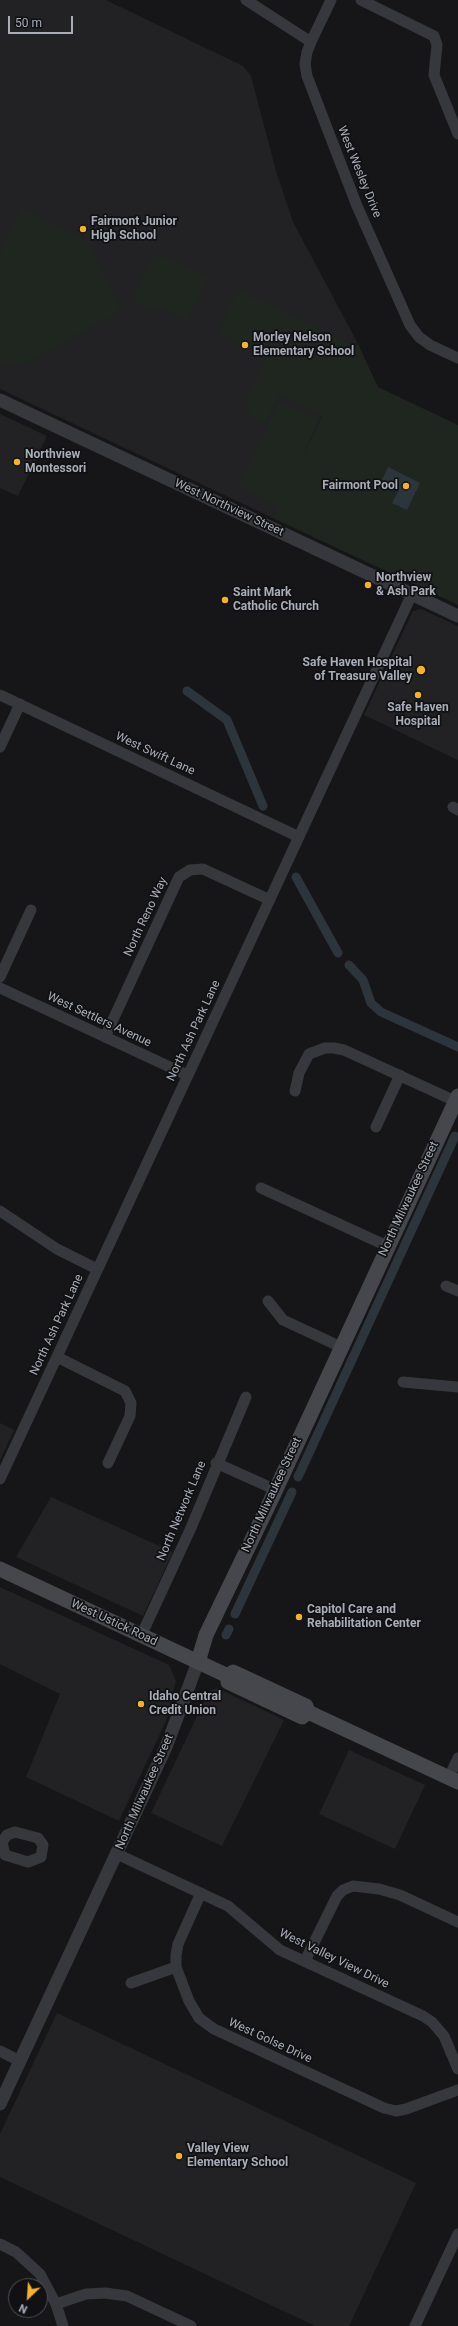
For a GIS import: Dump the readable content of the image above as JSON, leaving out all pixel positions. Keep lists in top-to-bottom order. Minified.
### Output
{"streets":{"main road":["North Milwaukee Street","West Ustick Road"],"street":["West Wesley Drive","West Northview Street","West Swift Lane","North Reno Way","West Settlers Avenue","North Ash Park Lane","North Network Lane","West Valley View Drive","West Golse Drive"]},"crossings":[["West Northview Street","North Ash Park Lane"],["West Swift Lane","North Ash Park Lane"],["North Reno Way","West Settlers Avenue"],["North Reno Way","North Ash Park Lane"],["West Settlers Avenue","North Ash Park Lane"],["North Milwaukee Street","West Ustick Road"],["North Milwaukee Street","West Valley View Drive"],["North Network Lane","West Ustick Road"],["West Valley View Drive","West Golse Drive"]],"places":["Fairmont Junior High School","Morley Nelson Elementary School","Northview Montessori","Fairmont Pool","Northview & Ash Park","Saint Mark Catholic Church","Safe Haven Hospital of Treasure Valley","Safe Haven Hospital","Capitol Care and Rehabilitation Center","Idaho Central Credit Union","Valley View Elementary School"],"scale_bar":"50 m","north":"bottom left"}
